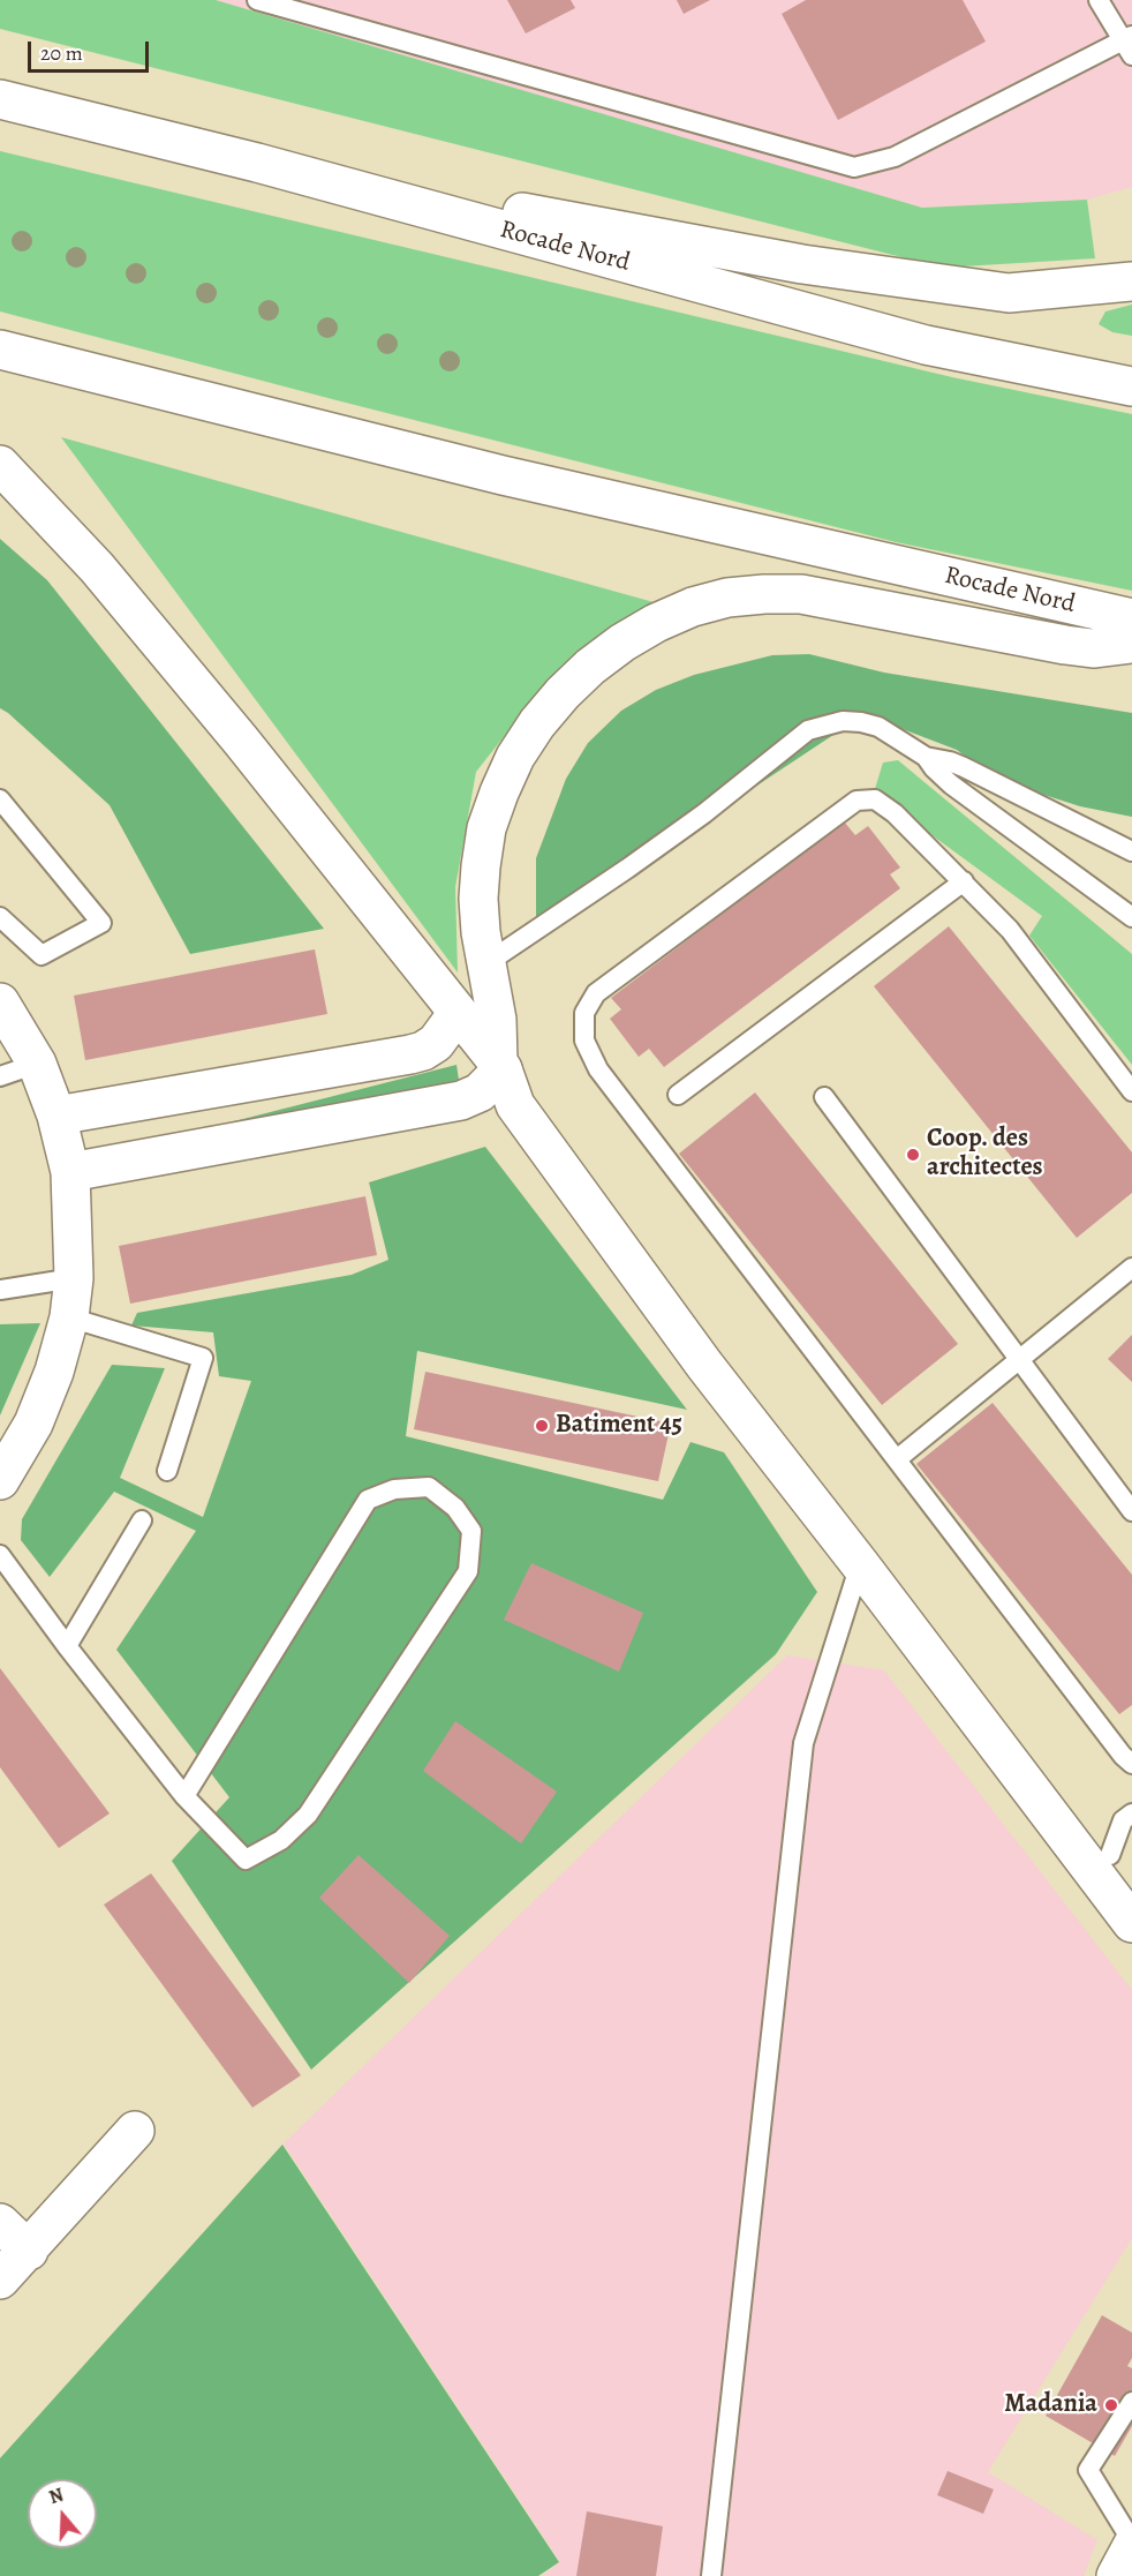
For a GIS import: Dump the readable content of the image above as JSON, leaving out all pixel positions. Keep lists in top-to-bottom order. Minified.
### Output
{"streets":{"main road":["Rocade Nord"]},"places":["Coop. des architectes","Batiment 45","Madania"],"scale_bar":"20 m","north":"top"}
